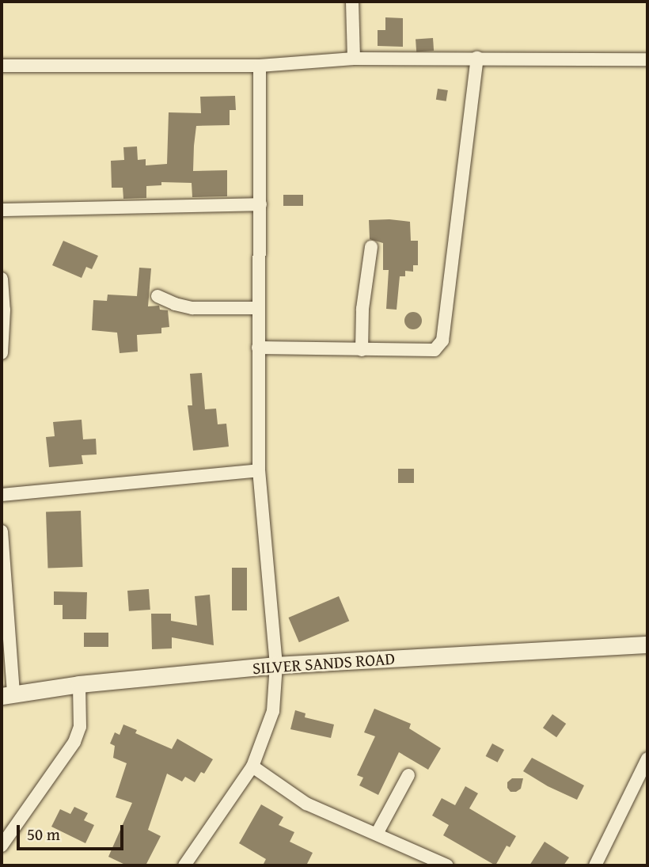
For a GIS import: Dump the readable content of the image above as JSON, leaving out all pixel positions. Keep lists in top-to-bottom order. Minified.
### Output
{"streets":{"street":["SILVER SANDS ROAD"]},"scale_bar":"50 m"}
